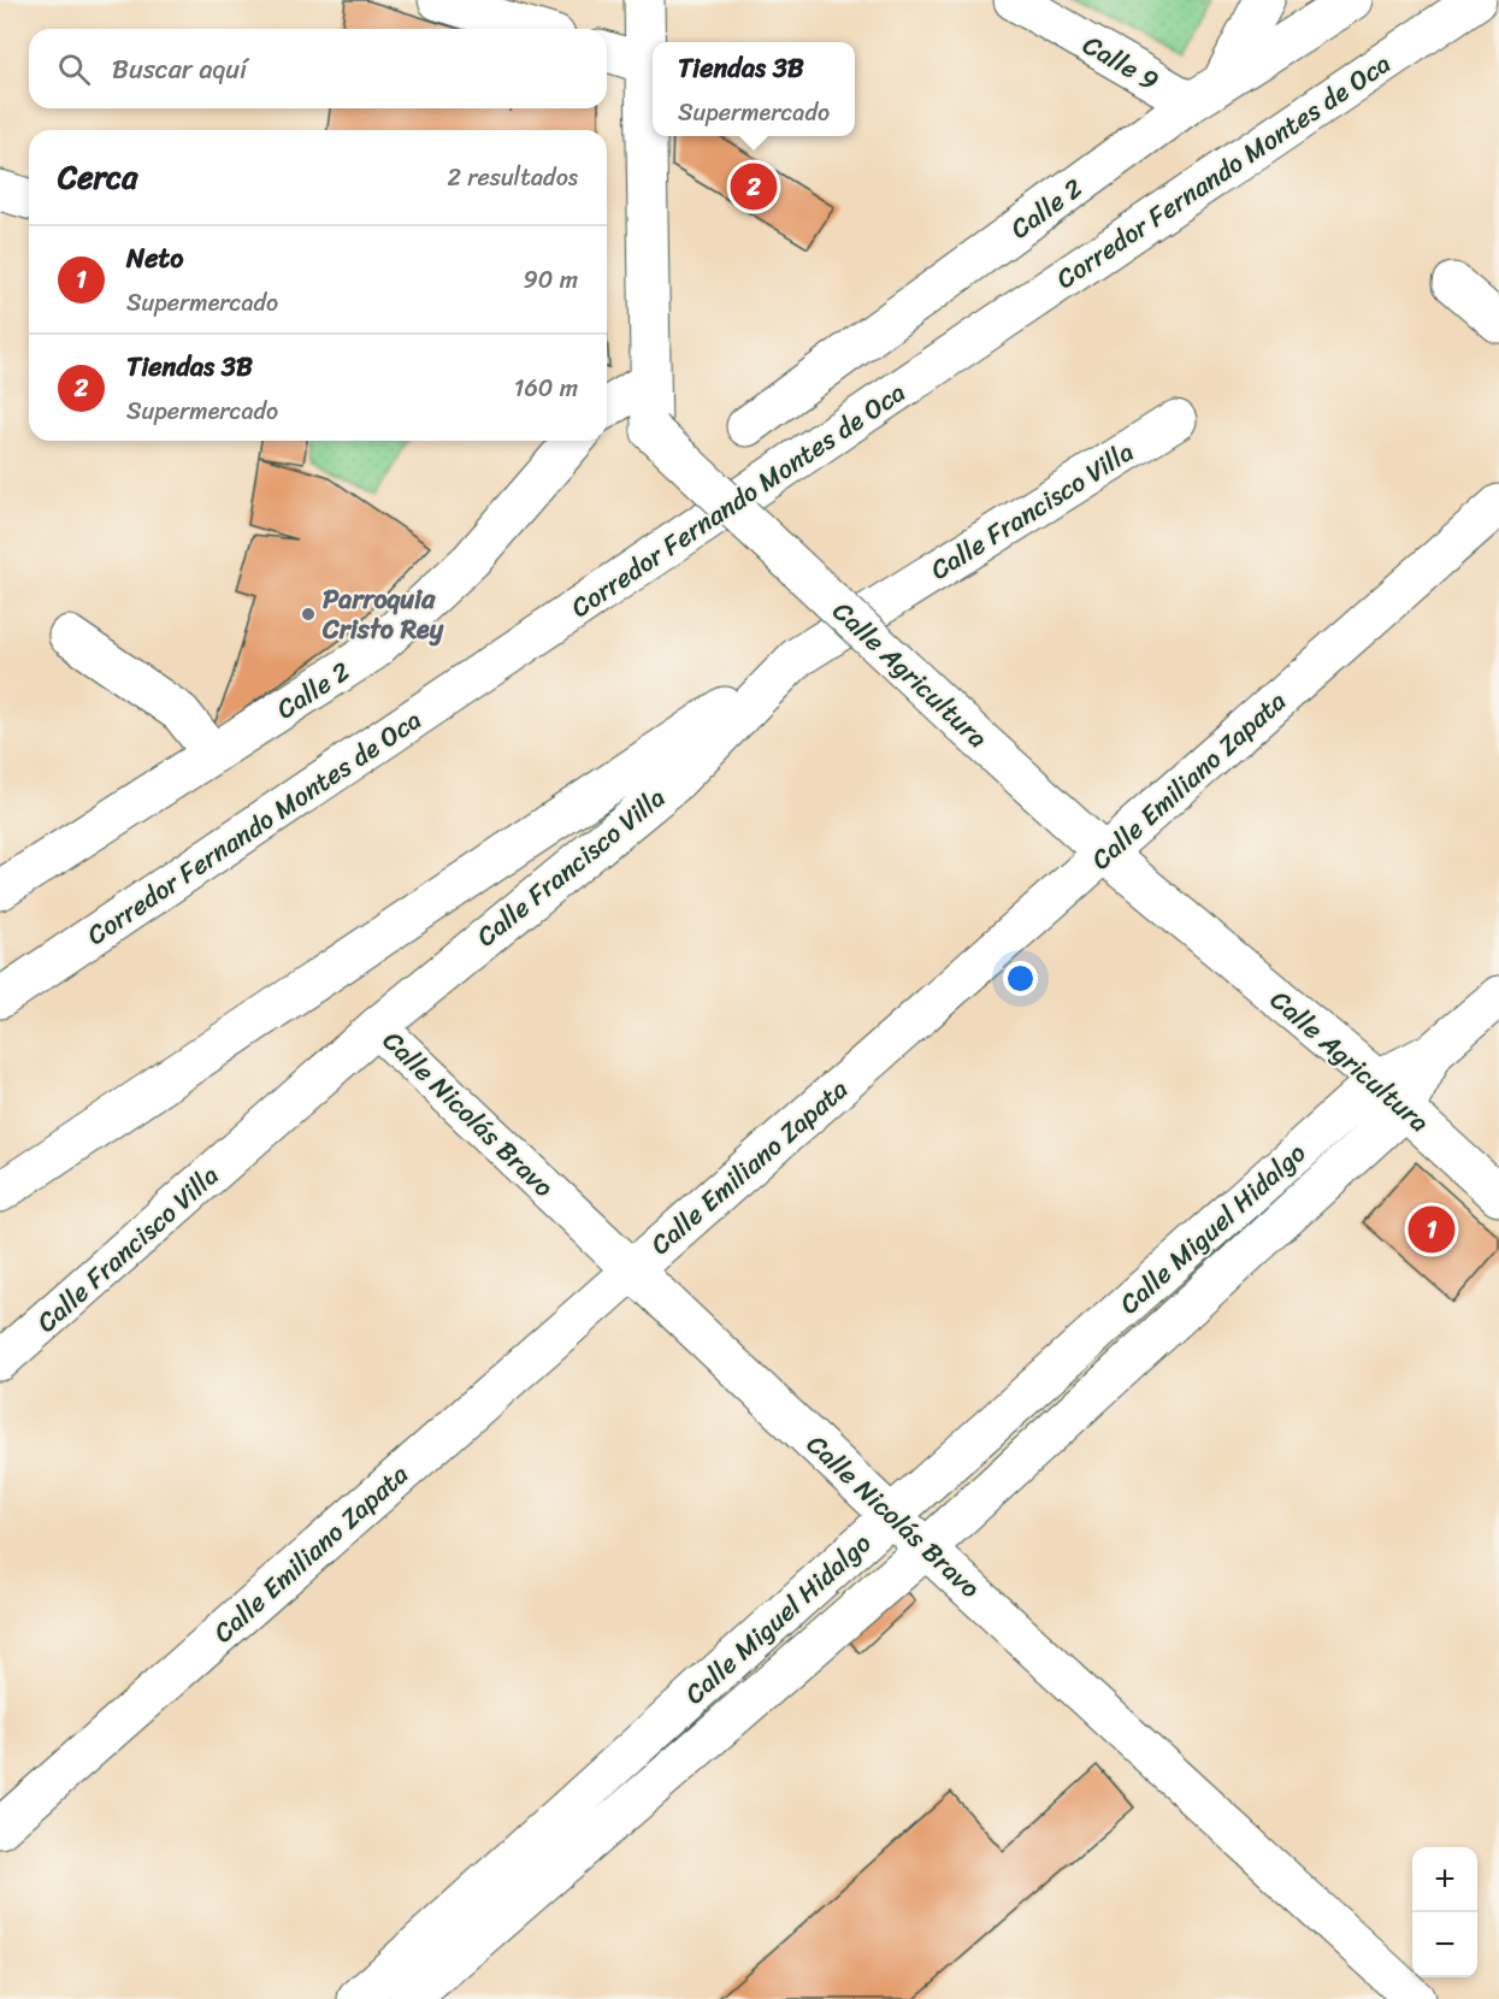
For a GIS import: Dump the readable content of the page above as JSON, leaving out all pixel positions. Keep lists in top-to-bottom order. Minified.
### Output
{"streets":{"street":["Calle 9","Corredor Fernando Montes de Oca","Calle 2","Calle Francisco Villa","Calle Agricultura","Calle Emiliano Zapata","Calle Nicolás Bravo","Calle Miguel Hidalgo"]},"crossings":[["Calle 9","Calle 2"],["Calle Francisco Villa","Calle Nicolás Bravo"],["Calle Agricultura","Calle Emiliano Zapata"],["Calle Agricultura","Calle Miguel Hidalgo"],["Calle Emiliano Zapata","Calle Nicolás Bravo"],["Calle Nicolás Bravo","Calle Miguel Hidalgo"]],"places":["Parroquia Cristo Rey"],"page":{"search":"Buscar aquí","popup":["Tiendas 3B","Supermercado"],"heading":["Cerca","2 resultados"],"pins":["2","1"],"list":[{"mark":"1","name":"Neto","note":"Supermercado","value":"90 m"},{"mark":"2","name":"Tiendas 3B","note":"Supermercado","value":"160 m"}],"map_buttons":["+","−"]}}
